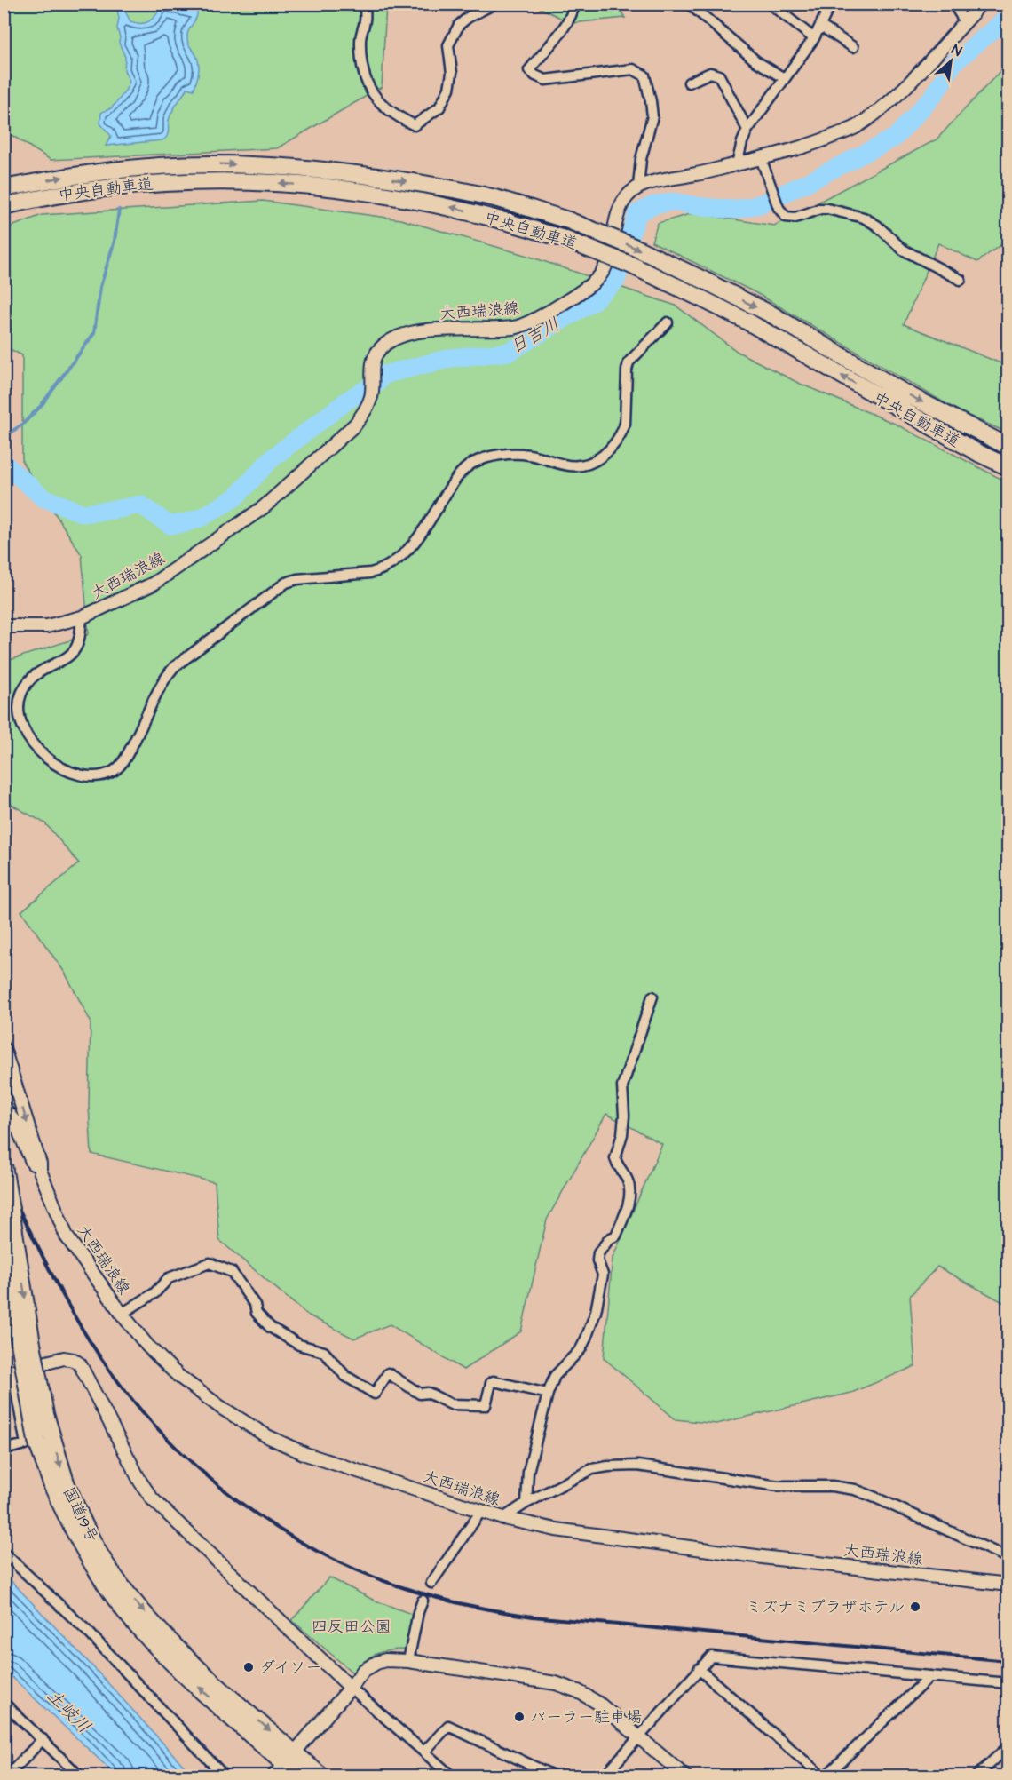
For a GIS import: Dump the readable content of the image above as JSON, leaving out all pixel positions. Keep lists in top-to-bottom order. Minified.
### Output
{"streets":{"highway":["中央自動車道","国道19号"],"main road":["大西瑞浪線"]},"water":["日吉川","土岐川"],"parks":["四反田公園"],"places":["ミズナミプラザホテル","ダイソー","パーラー駐車場"],"north":"top right"}
